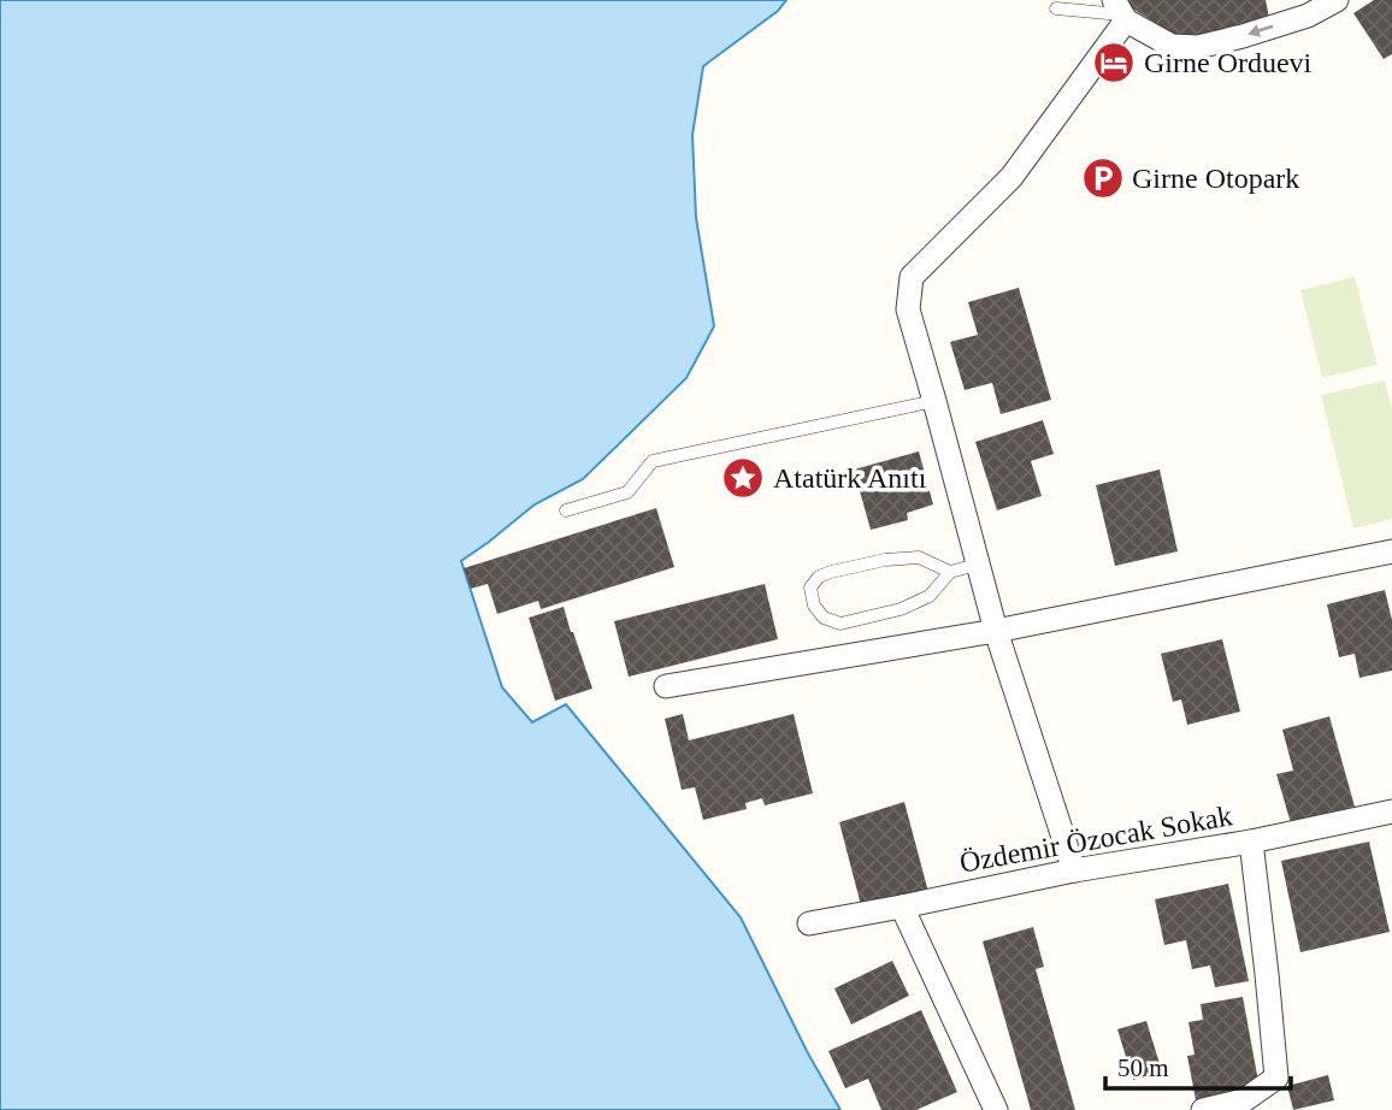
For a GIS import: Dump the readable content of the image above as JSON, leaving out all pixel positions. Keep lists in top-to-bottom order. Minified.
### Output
{"streets":{"street":["Özdemir Özocak Sokak"]},"places":{"hotel":["Girne Orduevi"],"parking":["Girne Otopark"],"place":["Atatürk Anıtı"]},"scale_bar":"50 m"}
